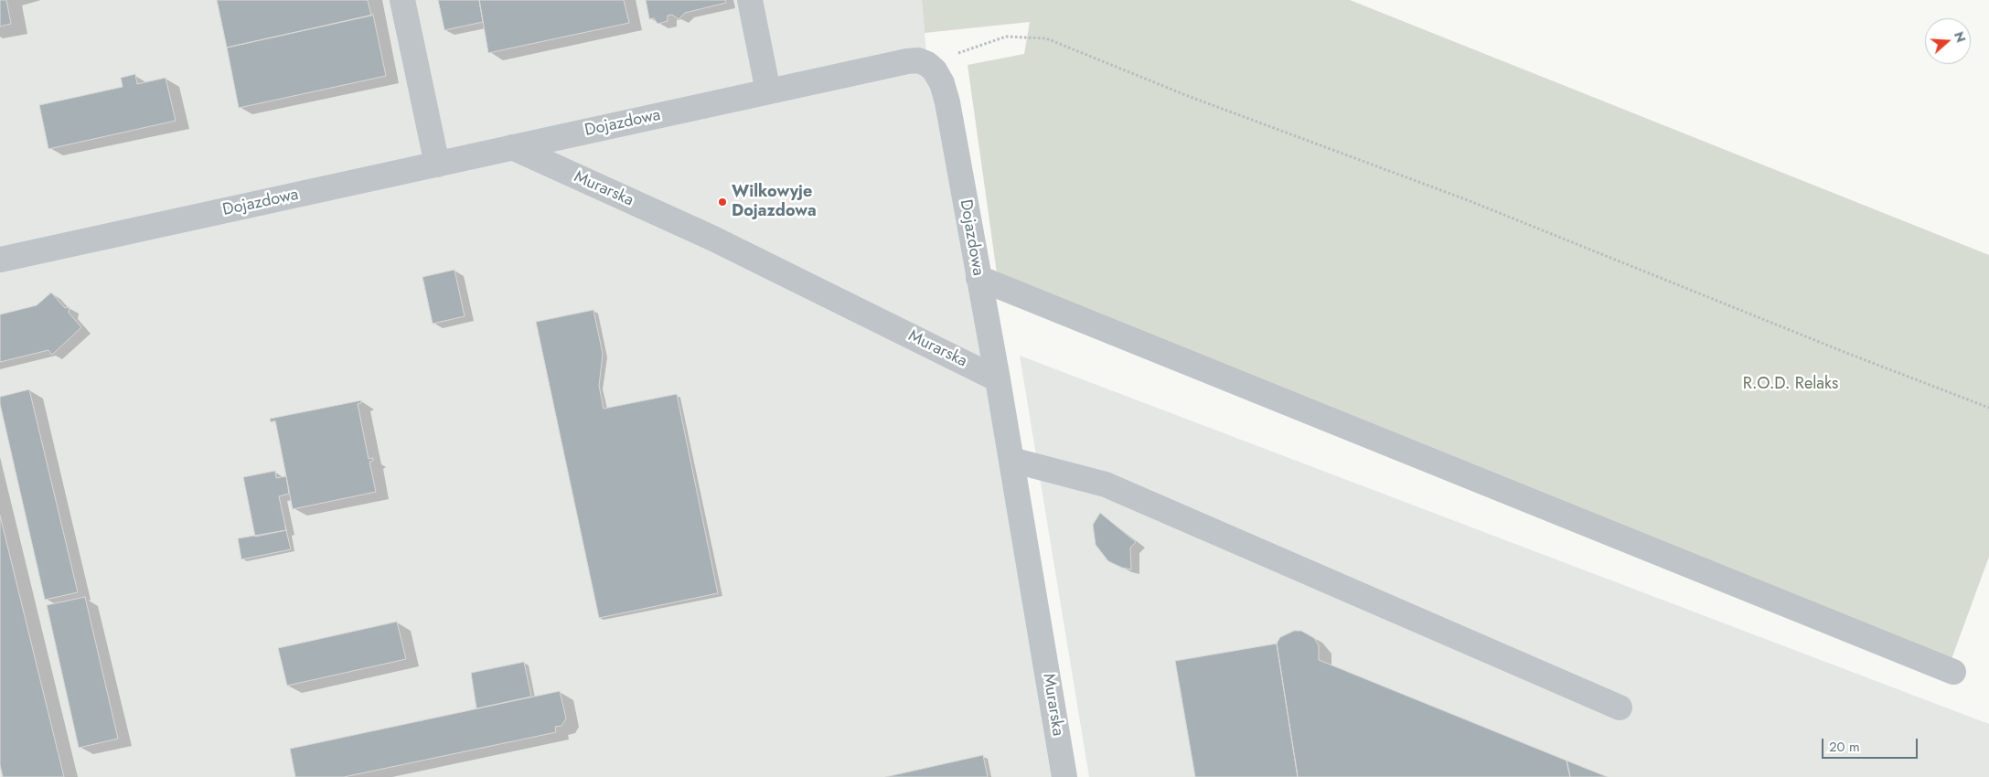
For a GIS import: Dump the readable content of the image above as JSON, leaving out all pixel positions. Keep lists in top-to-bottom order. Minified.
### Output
{"streets":{"street":["Dojazdowa","Murarska"]},"crossings":[["Dojazdowa","Murarska"]],"parks":["R.O.D. Relaks"],"places":["Wilkowyje Dojazdowa"],"scale_bar":"20 m","north":"right"}
